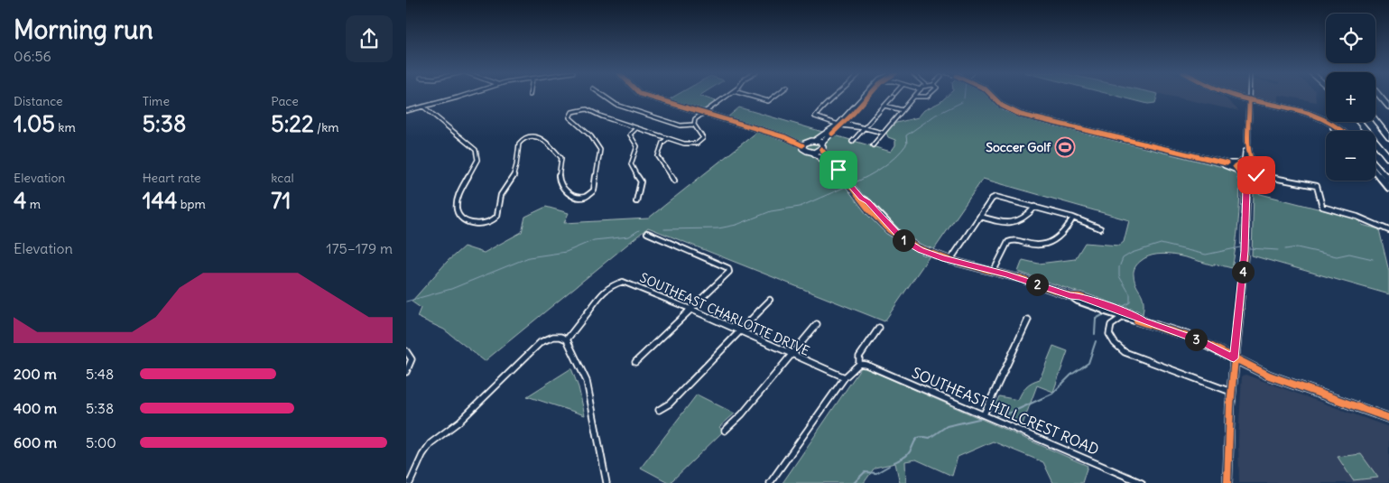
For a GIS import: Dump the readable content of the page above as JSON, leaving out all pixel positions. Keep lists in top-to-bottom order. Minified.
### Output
{"streets":{"street":["SOUTHEAST CHARLOTTE DRIVE","SOUTHEAST HILLCREST ROAD"]},"places":{"sports":["Soccer Golf"]},"page":{"heading":["Morning run","06:56"],"map_buttons":["+","−"],"stats":[["Distance","1.05 km"],["Time","5:38"],["Pace","5:22 /km"],["Elevation","4 m"],["Heart rate","144 bpm"],["kcal","71"]],"pins":["1","4","2","3"],"chart":["Elevation","175–179 m"],"list":[{"name":"200 m","note":"5:48"},{"name":"400 m","note":"5:38"},{"name":"600 m","note":"5:00"}]}}
